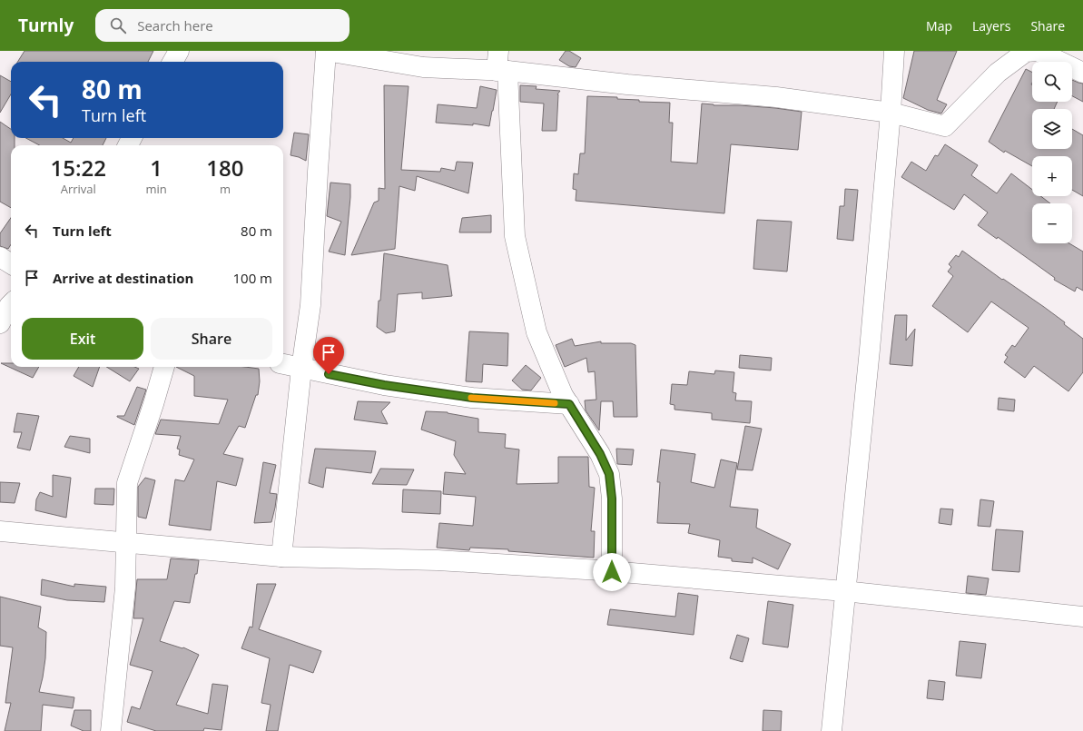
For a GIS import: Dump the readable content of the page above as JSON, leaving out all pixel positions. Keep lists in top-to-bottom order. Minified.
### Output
{"page":{"header":"Turnly","search":"Search here","nav":["Map","Layers","Share"],"map_buttons":["+","−"],"turn":["80 m","Turn left"],"eta":["15:22","Arrival","1","min","180","m"],"list":[{"name":"Turn left","value":"80 m"},{"name":"Arrive at destination","value":"100 m"}],"buttons":["Exit","Share"]}}
